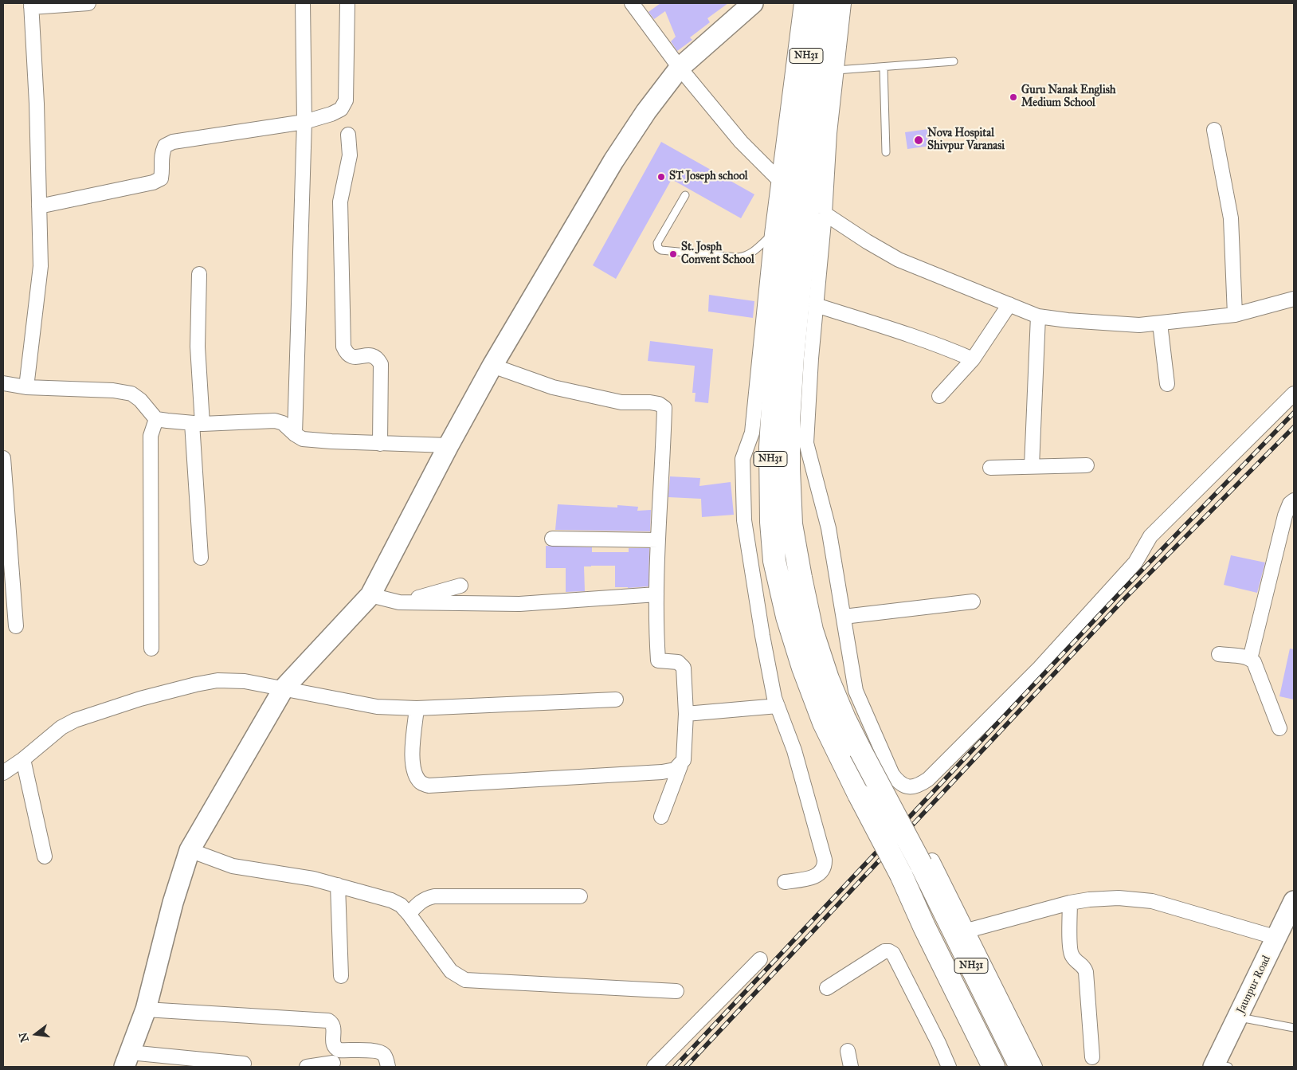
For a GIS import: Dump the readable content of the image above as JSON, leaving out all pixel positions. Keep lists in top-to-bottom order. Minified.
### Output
{"streets":{"highway":["NH31"],"street":["Jaunpur Road"]},"places":["Guru Nanak English Medium School","Nova Hospital Shivpur Varanasi","ST Joseph school","St. Josph Convent School"],"north":"left"}
